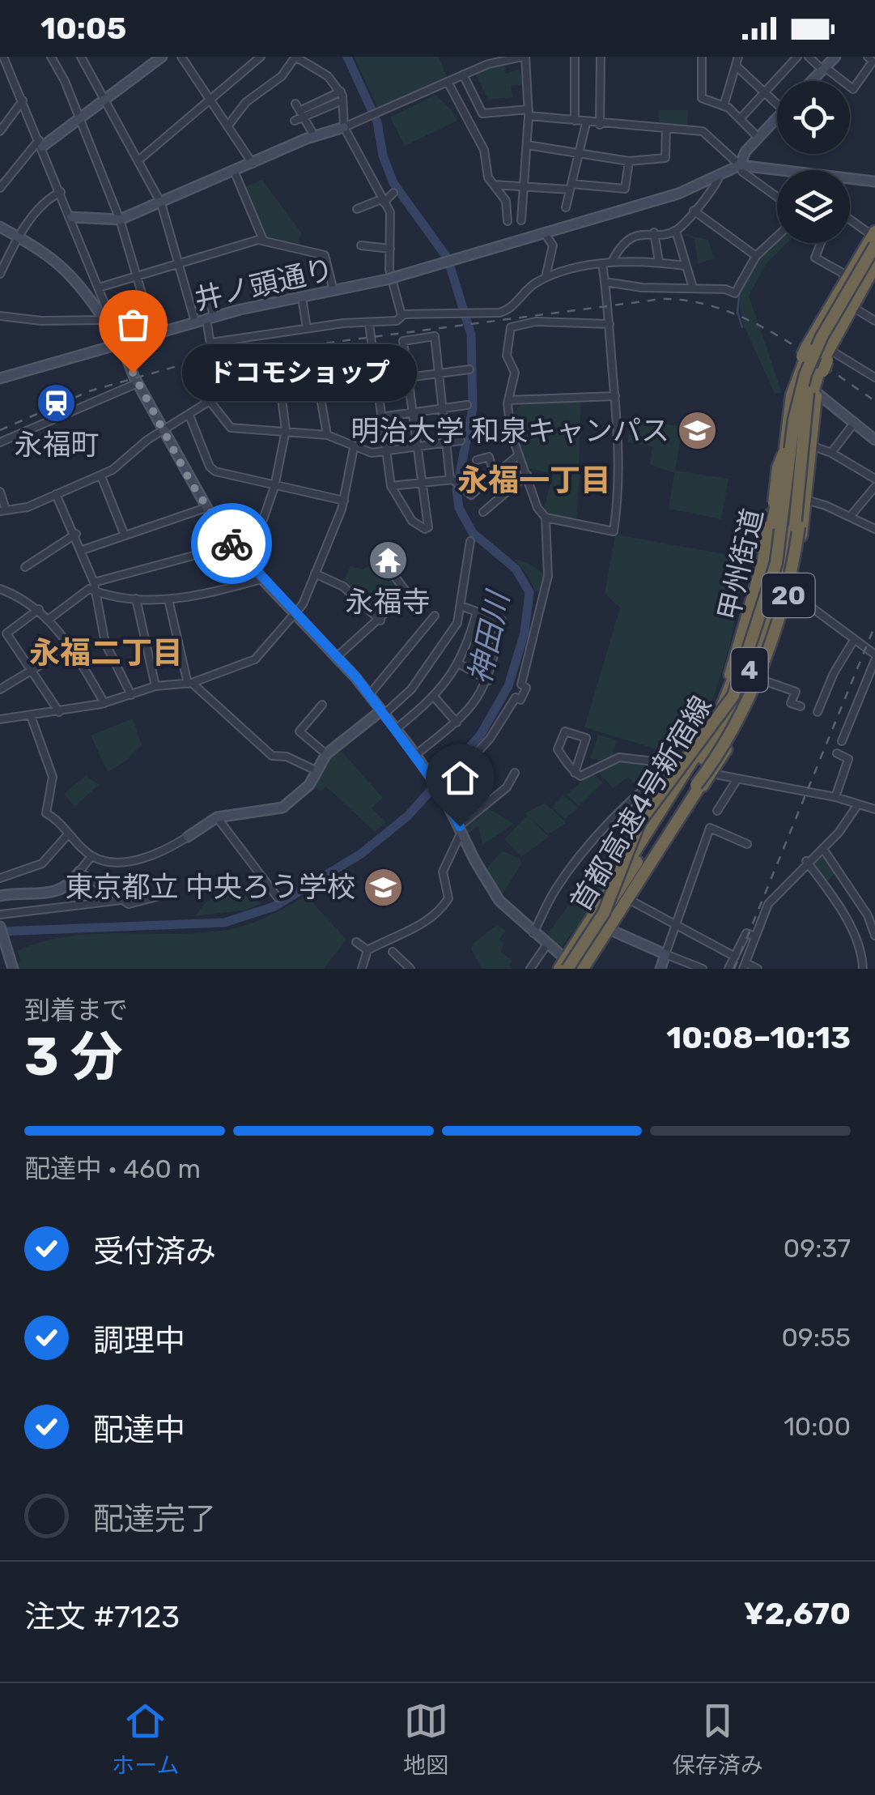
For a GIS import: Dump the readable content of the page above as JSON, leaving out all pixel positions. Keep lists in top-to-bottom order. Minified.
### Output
{"streets":{"highway":["甲州街道","20","4","首都高速4号新宿線"],"main road":["井ノ頭通り"]},"crossings":[["甲州街道","20"],["甲州街道","首都高速4号新宿線"],["20","首都高速4号新宿線"],["4","首都高速4号新宿線"]],"districts":["永福一丁目","永福二丁目"],"water":["神田川"],"places":{"other":["ドコモショップ"],"station":["永福町"],"school or university":["明治大学 和泉キャンパス","東京都立 中央ろう学校"],"temple":["永福寺"]},"page":{"status":"10:05","bubble":"ドコモショップ","heading":["3 分","到着まで","10:08–10:13"],"panel":["注文 #7123","¥2,670"],"bar":"配達中 · 460 m","list":[["受付済み","09:37"],["調理中","09:55"],["配達中","10:00"],"配達完了"],"tabs":["ホーム","地図","保存済み"]}}
